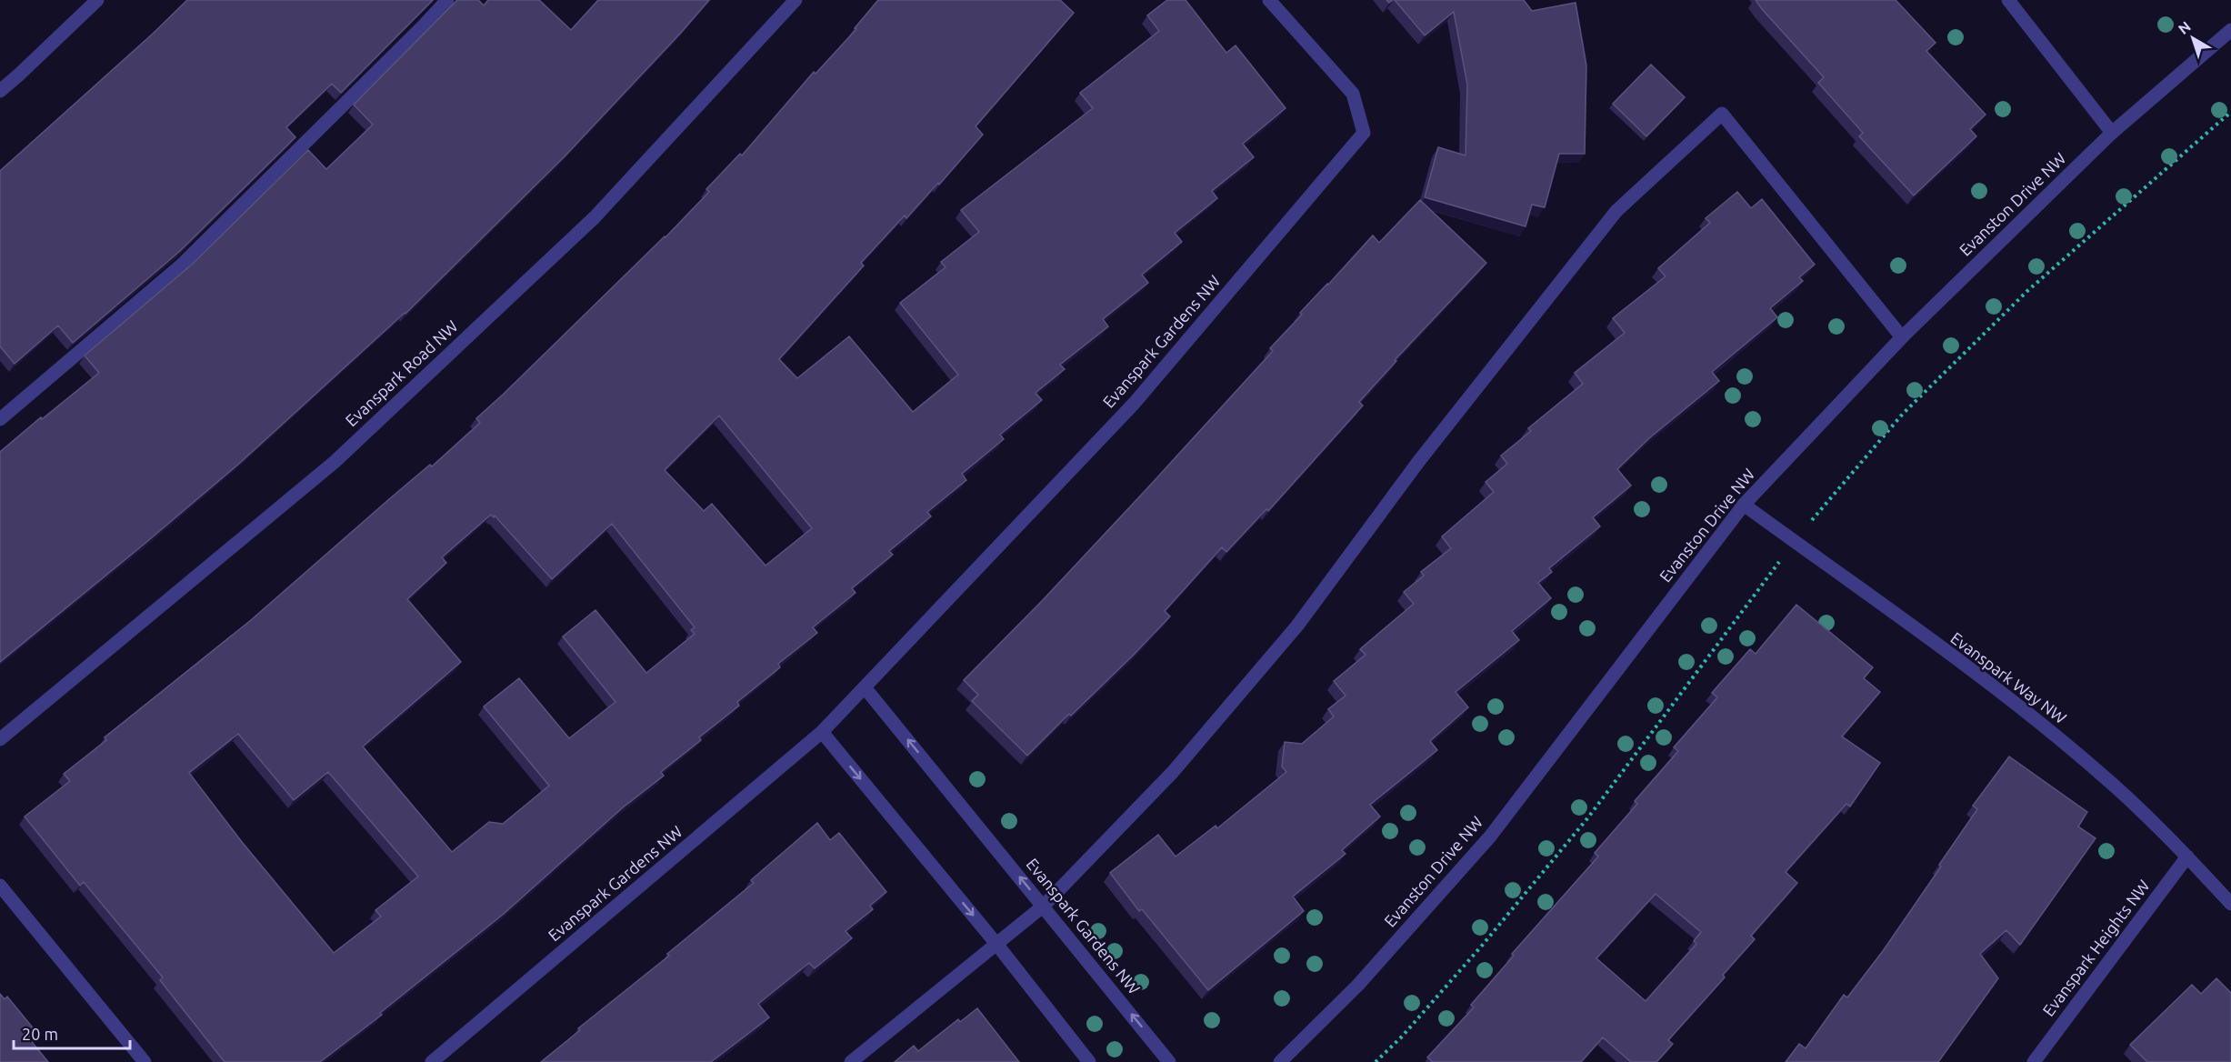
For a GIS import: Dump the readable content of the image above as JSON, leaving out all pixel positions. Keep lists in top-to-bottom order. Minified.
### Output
{"streets":{"street":["Evanston Drive NW","Evanspark Gardens NW","Evanspark Road NW","Evanspark Way NW","Evanspark Heights NW"]},"crossings":[["Evanston Drive NW","Evanspark Way NW"],["Evanspark Way NW","Evanspark Heights NW"]],"scale_bar":"20 m","north":"top left"}
